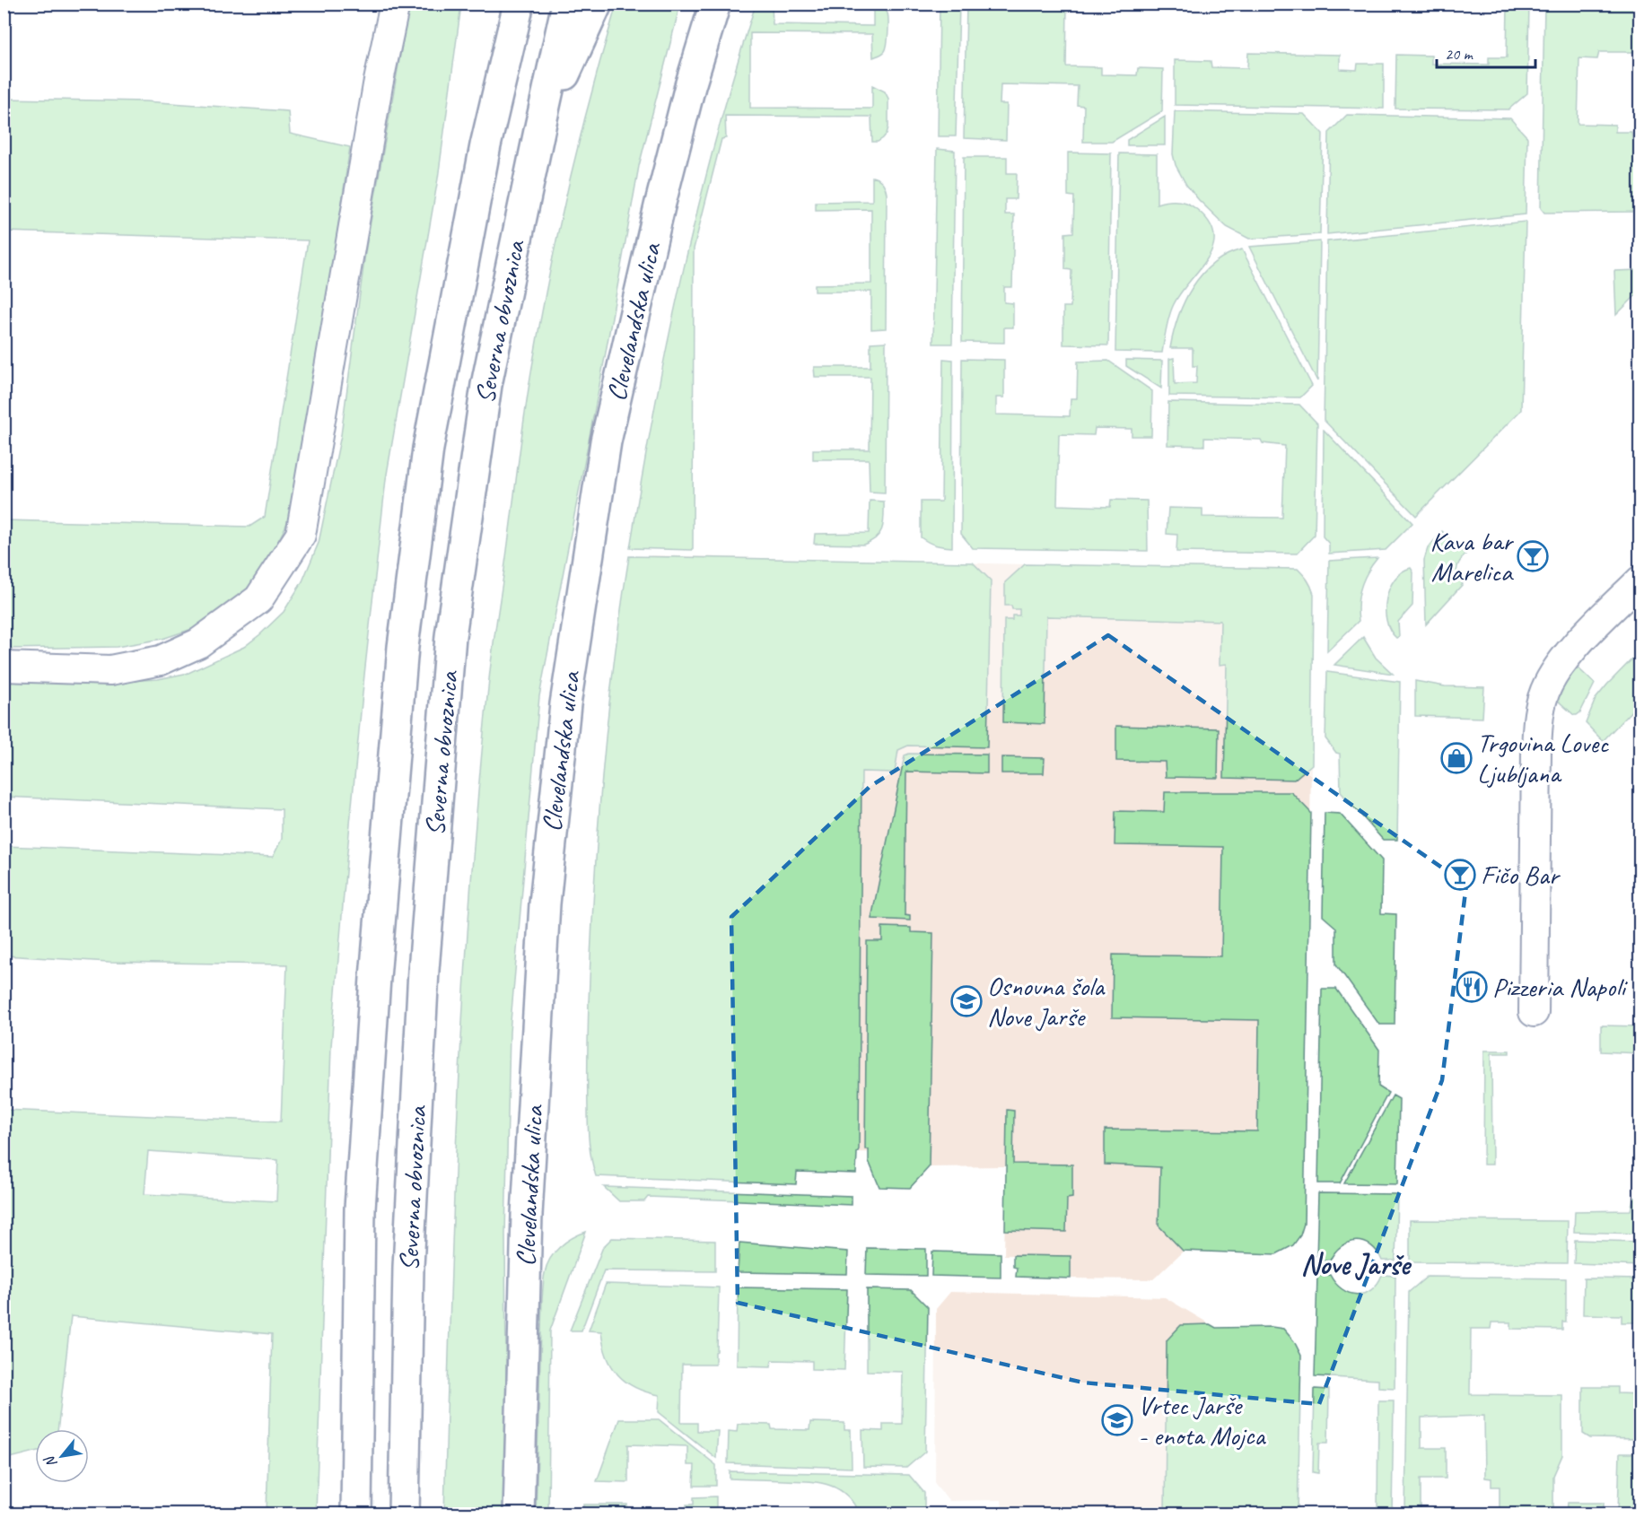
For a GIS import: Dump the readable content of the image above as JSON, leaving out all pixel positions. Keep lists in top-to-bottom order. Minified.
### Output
{"streets":{"main road":["Severna obvoznica","Clevelandska ulica"]},"districts":["Nove Jarše"],"places":{"bar":["Kava bar Marelica","Fičo Bar"],"shop":["Trgovina Lovec Ljubljana"],"restaurant":["Pizzeria Napoli"],"school or university":["Osnovna šola Nove Jarše","Vrtec Jarše - enota Mojca"]},"scale_bar":"20 m","north":"bottom left"}
